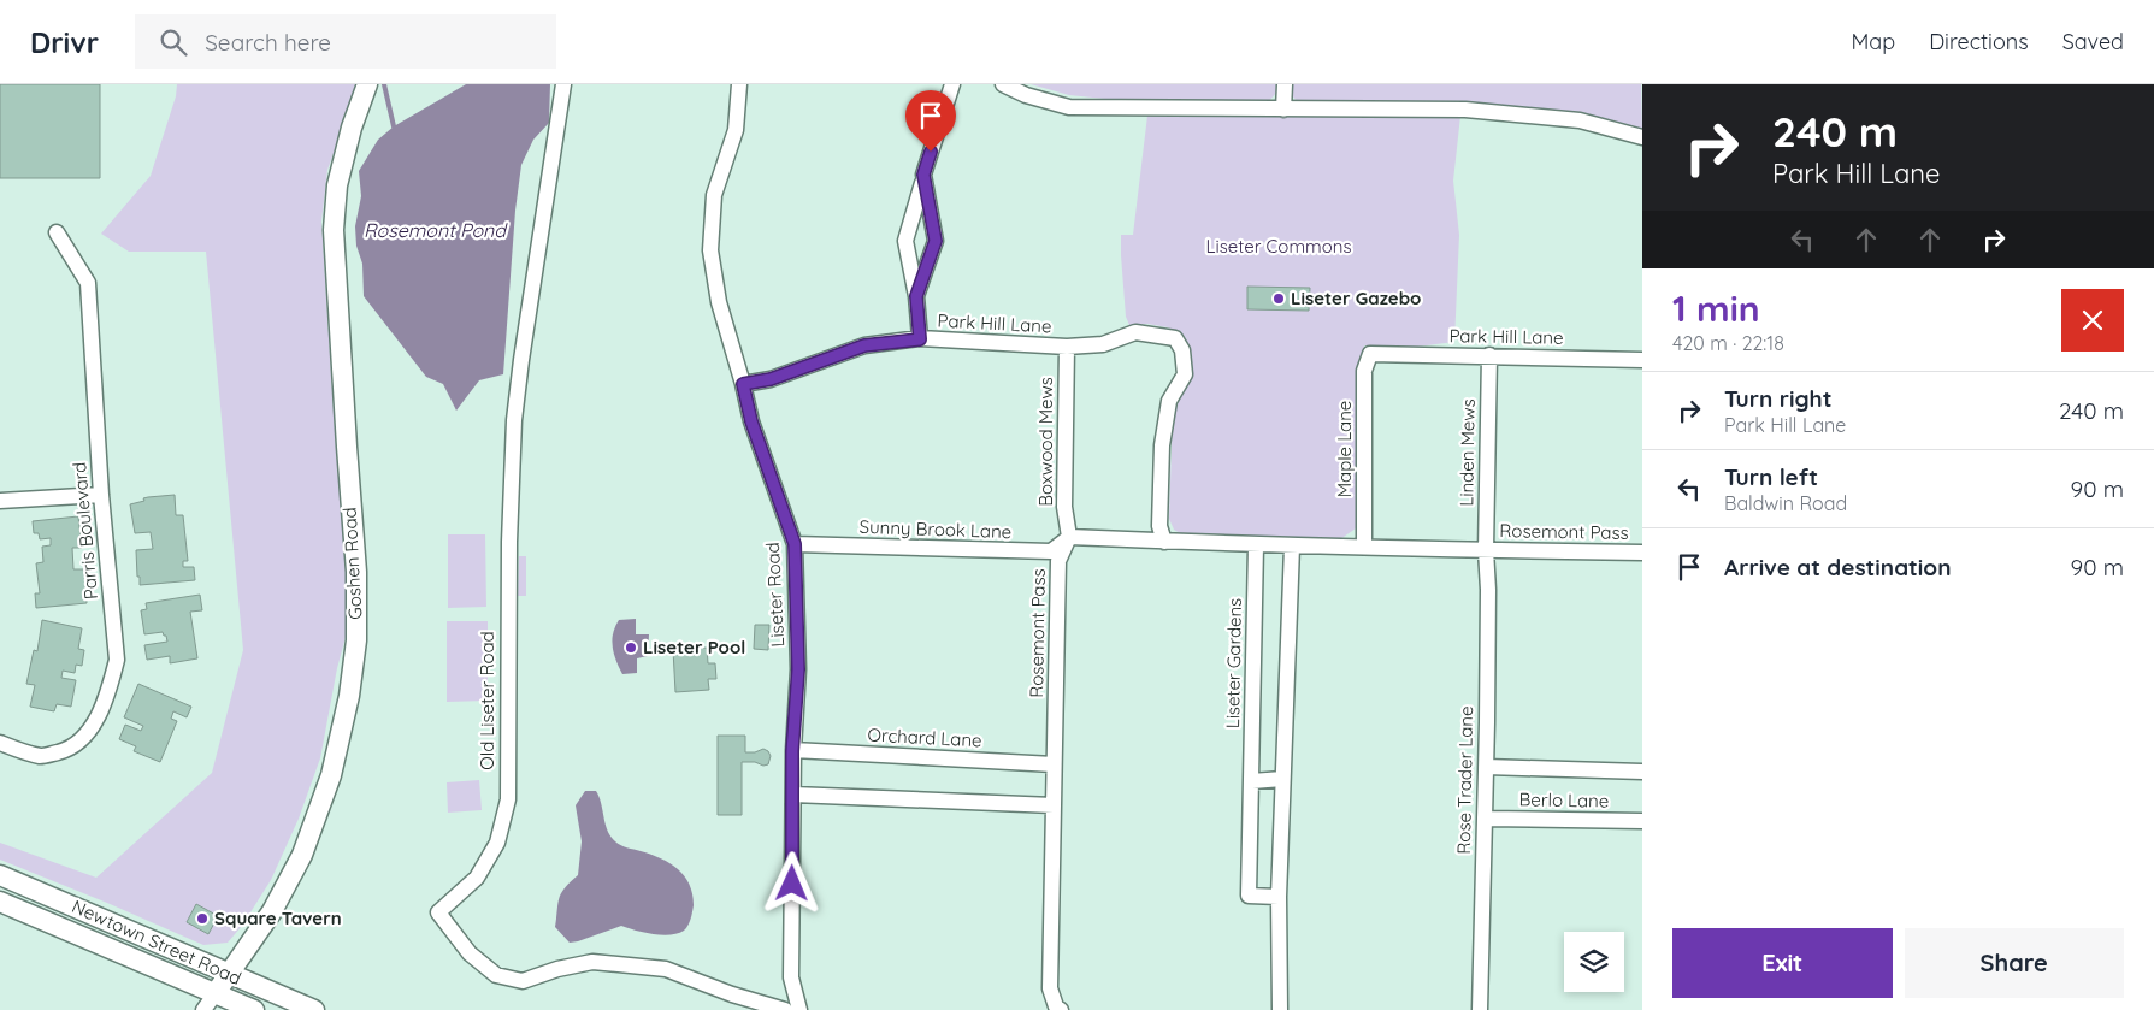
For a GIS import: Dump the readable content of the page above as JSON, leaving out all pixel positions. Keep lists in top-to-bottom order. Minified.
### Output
{"streets":{"main road":["Goshen Road","Newtown Street Road"],"street":["Park Hill Lane","Boxwood Mews","Maple Lane","Linden Mews","Sunny Brook Lane","Parris Boulevard","Rosemont Pass","Liseter Road","Liseter Gardens","Old Liseter Road","Orchard Lane","Rose Trader Lane","Berlo Lane"]},"crossings":[["Park Hill Lane","Boxwood Mews"],["Park Hill Lane","Maple Lane"],["Park Hill Lane","Linden Mews"],["Park Hill Lane","Liseter Road"],["Boxwood Mews","Sunny Brook Lane"],["Boxwood Mews","Rosemont Pass"],["Maple Lane","Rosemont Pass"],["Linden Mews","Rosemont Pass"],["Linden Mews","Rose Trader Lane"],["Sunny Brook Lane","Rosemont Pass"],["Sunny Brook Lane","Liseter Road"],["Rosemont Pass","Orchard Lane"],["Rosemont Pass","Rose Trader Lane"],["Goshen Road","Newtown Street Road"],["Liseter Road","Orchard Lane"],["Rose Trader Lane","Berlo Lane"]],"water":["Rosemont Pond"],"parks":["Liseter Commons"],"places":["Liseter Gazebo","Liseter Pool","Square Tavern"],"page":{"header":"Drivr","search":"Search here","nav":["Map","Directions","Saved"],"turn":["240 m","Park Hill Lane"],"heading":["1 min","420 m · 22:18"],"list":[{"name":"Turn right","note":"Park Hill Lane","value":"240 m"},{"name":"Turn left","note":"Baldwin Road","value":"90 m"},{"name":"Arrive at destination","value":"90 m"}],"buttons":["Exit","Share"]}}
